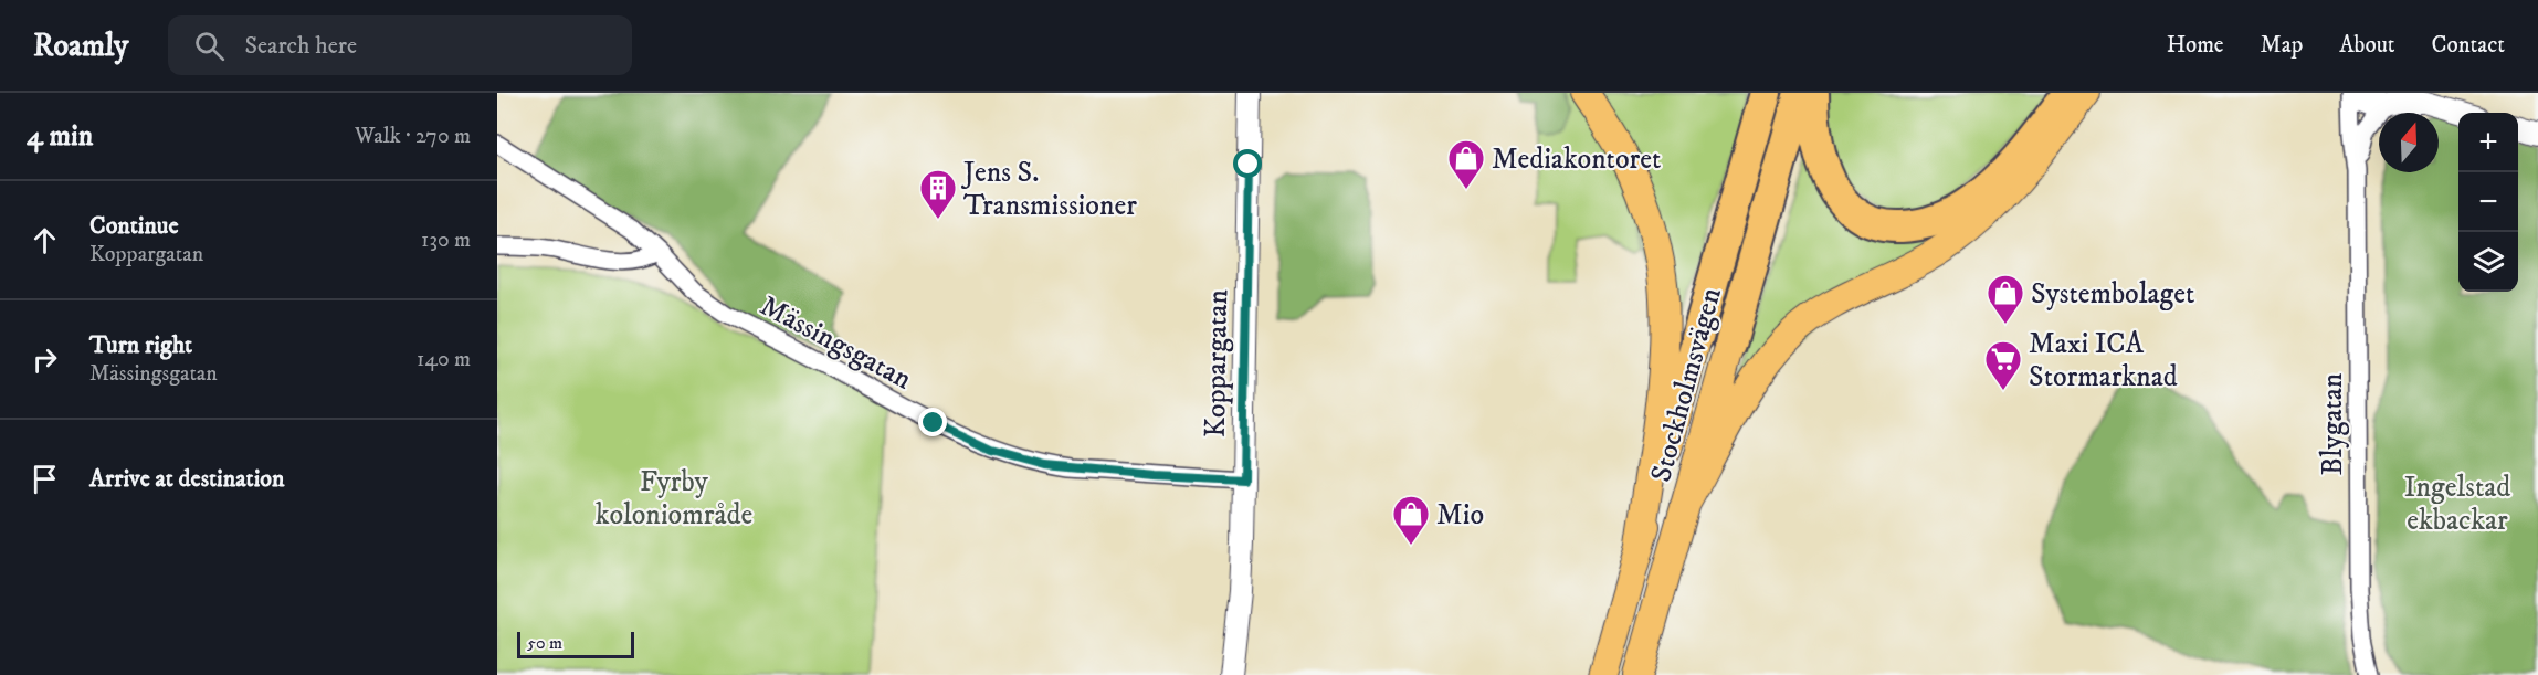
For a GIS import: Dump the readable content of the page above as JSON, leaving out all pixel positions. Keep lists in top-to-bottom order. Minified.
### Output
{"streets":{"highway":["Stockholmsvägen"],"street":["Mässingsgatan","Koppargatan","Blygatan"]},"crossings":[["Mässingsgatan","Koppargatan"]],"parks":["Fyrby koloniområde","Ingelstad ekbackar"],"places":{"shop":["Mediakontoret","Systembolaget","Mio"],"building":["Jens S. Transmissioner"],"supermarket":["Maxi ICA Stormarknad"]},"scale_bar":"50 m","north":"top","page":{"header":"Roamly","search":"Search here","nav":["Home","Map","About","Contact"],"heading":["4 min","Walk · 270 m"],"map_buttons":["+","−"],"list":[["Continue","Koppargatan","130 m"],["Turn right","Mässingsgatan","140 m"],"Arrive at destination"],"scale":"50 m"}}
